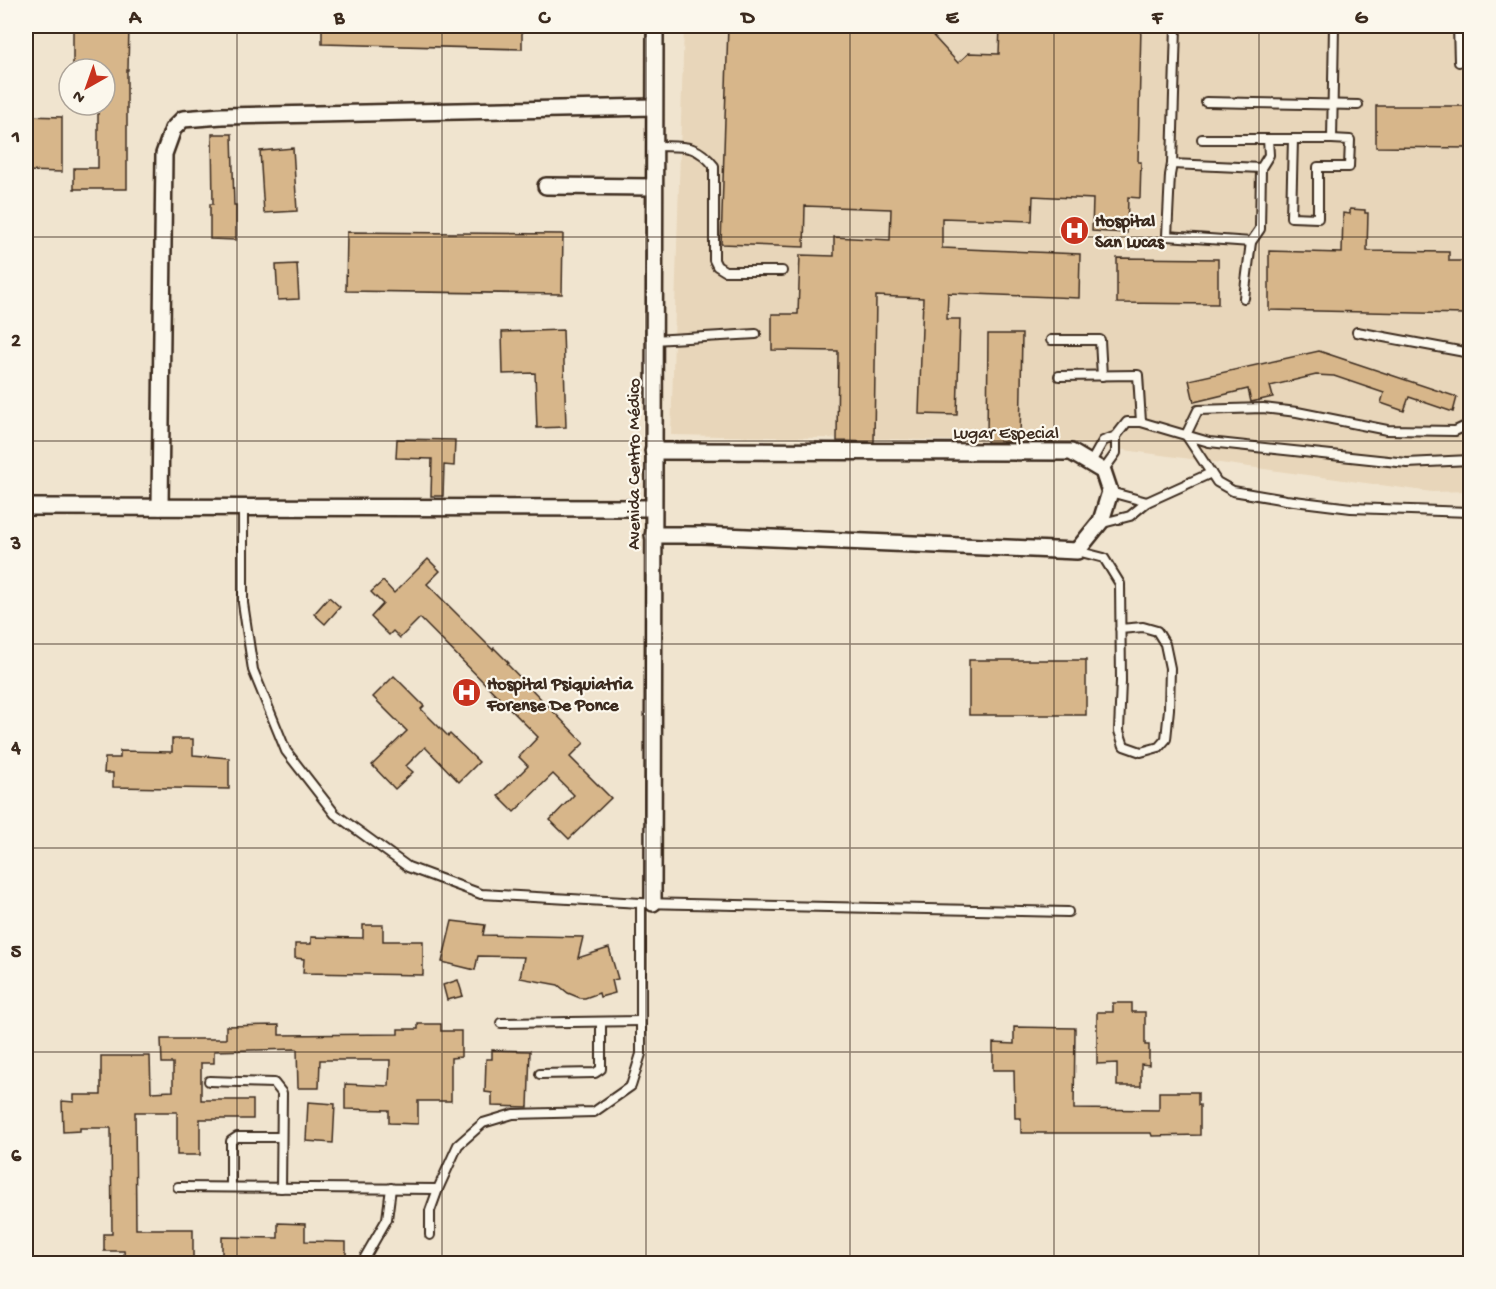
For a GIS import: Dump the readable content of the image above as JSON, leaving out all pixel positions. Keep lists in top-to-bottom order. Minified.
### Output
{"streets":{"street":["Lugar Especial","Avenida Centro Médico"]},"crossings":[["Lugar Especial","Avenida Centro Médico"]],"places":{"hospital":["Hospital San Lucas","Hospital Psiquiatria Forense De Ponce"]},"north":"bottom left","grid":{"columns":["A","B","C","D","E","F","G"],"rows":["1","2","3","4","5","6"]}}
